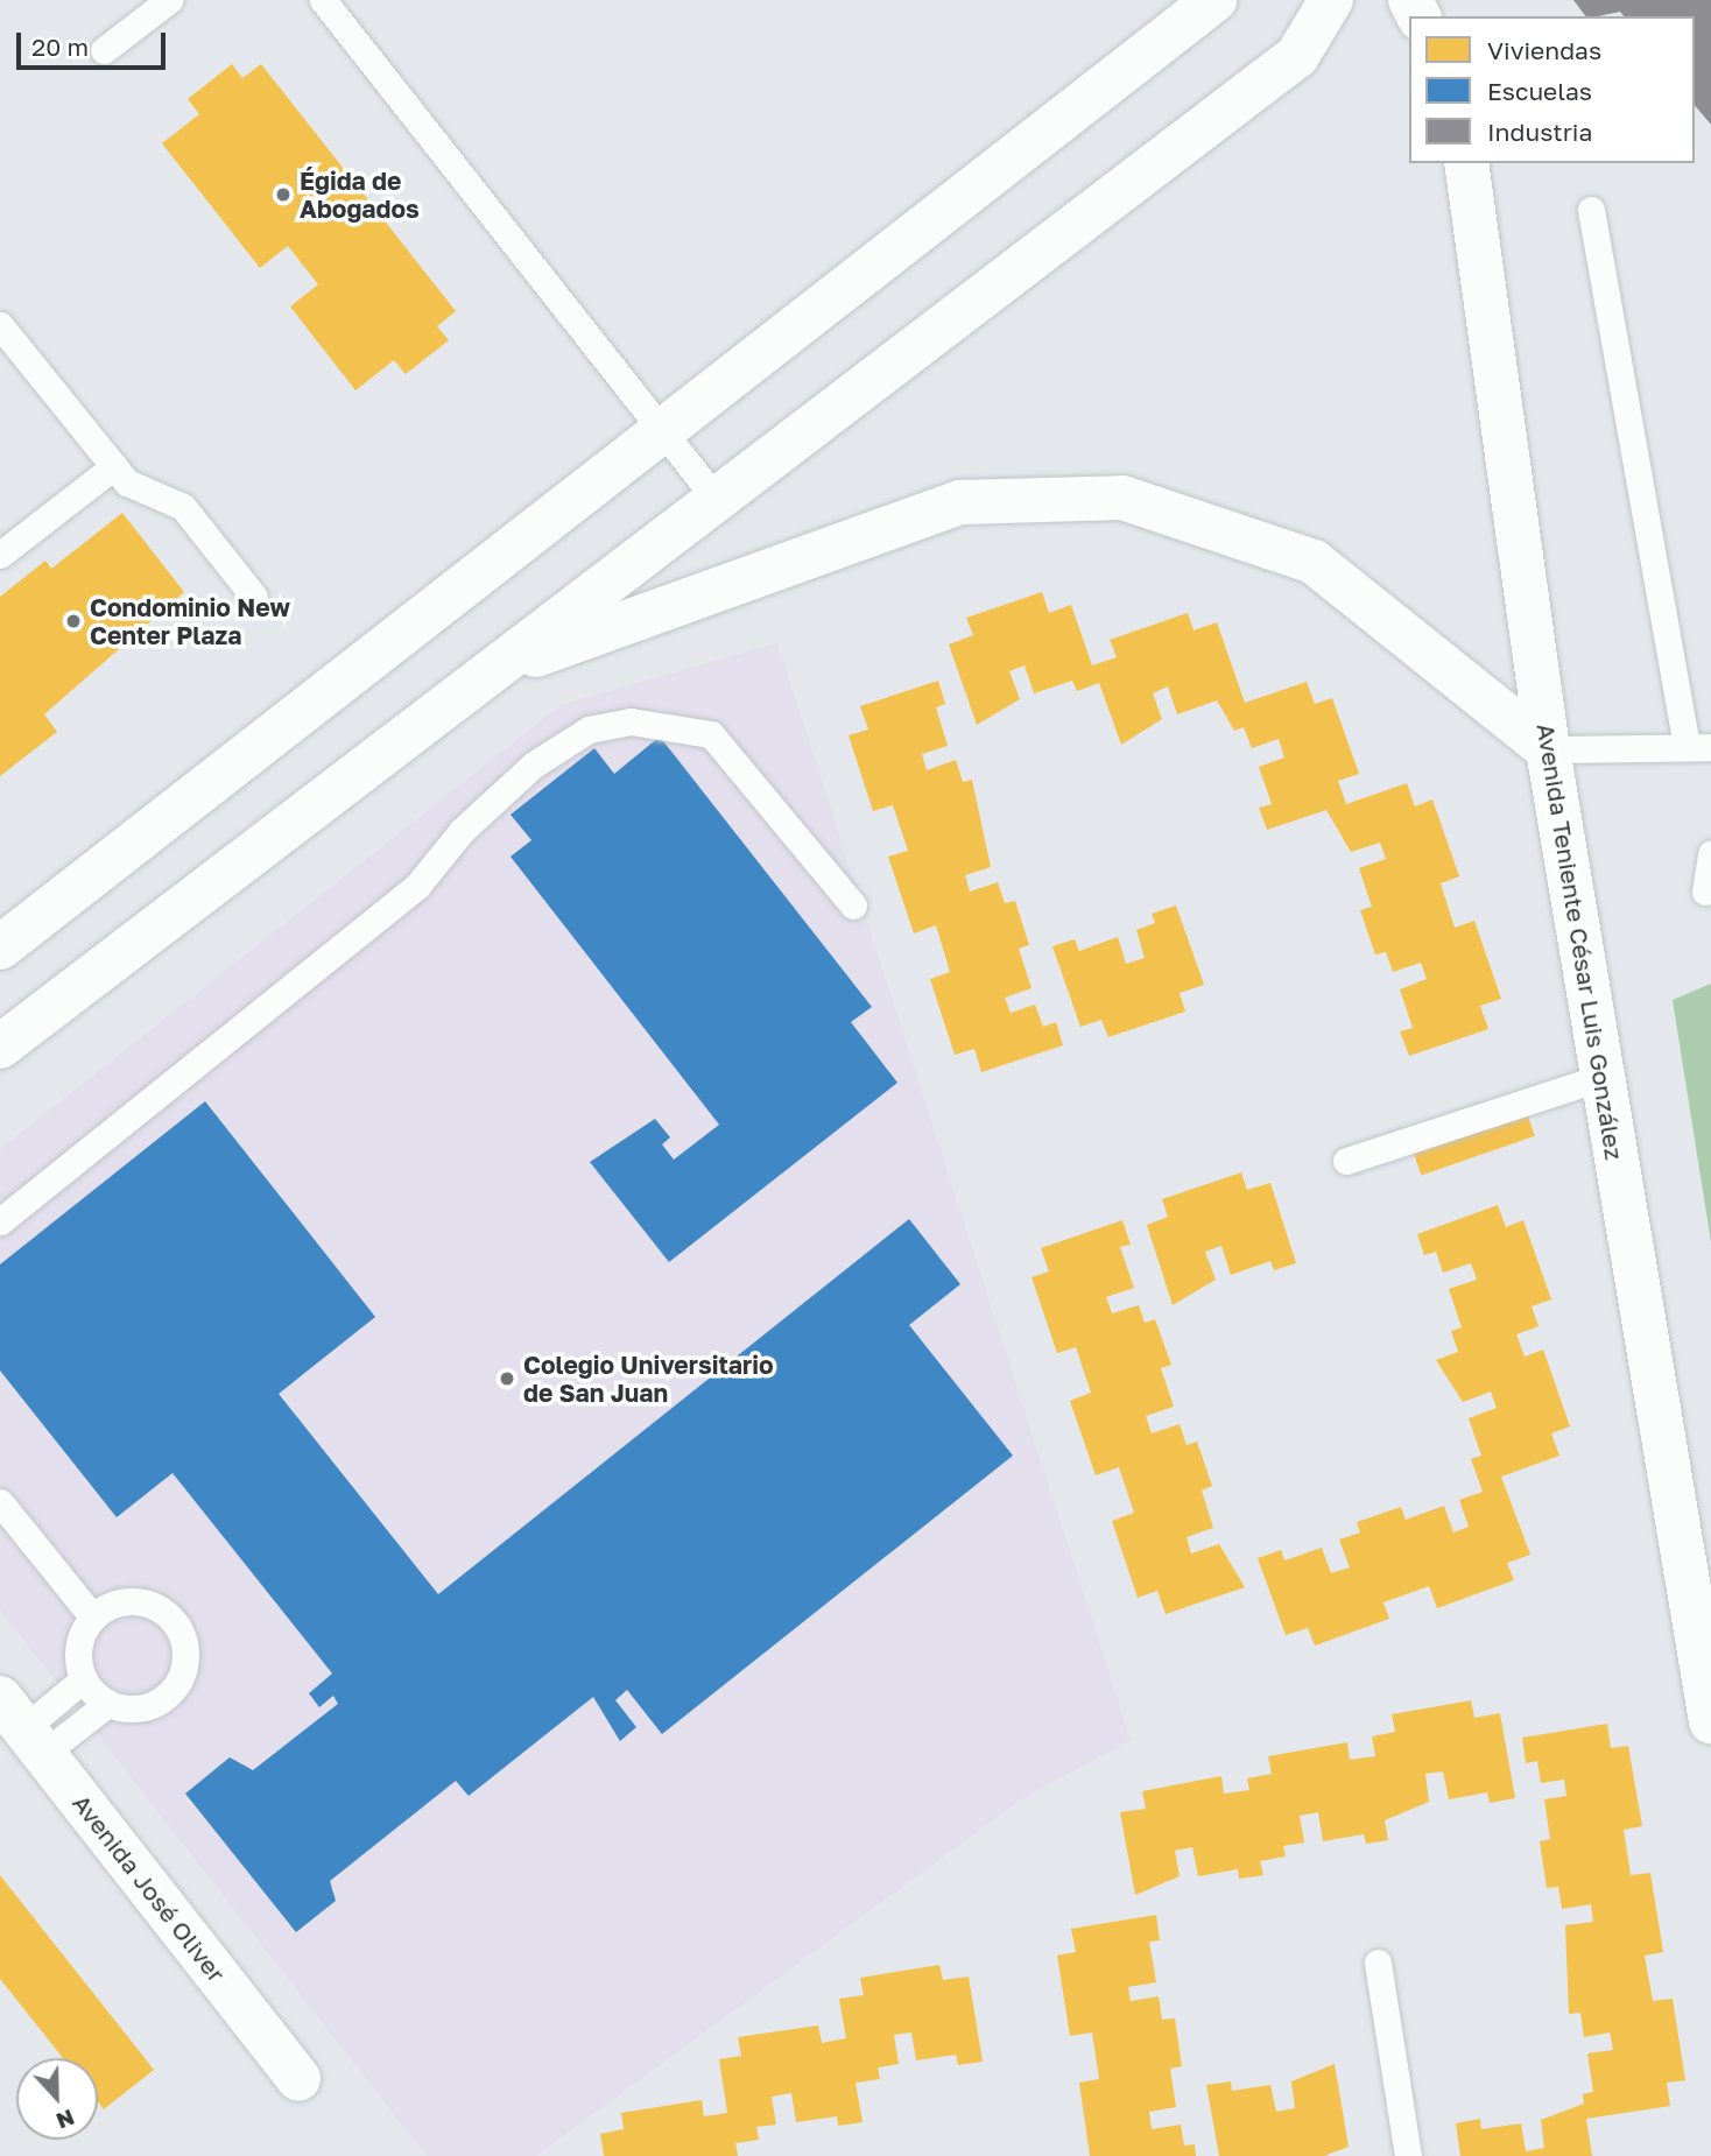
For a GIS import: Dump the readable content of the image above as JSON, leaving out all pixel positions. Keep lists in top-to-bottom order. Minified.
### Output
{"streets":{"street":["Avenida Teniente César Luis González","Avenida José Oliver"]},"places":["Égida de Abogados","Condominio New Center Plaza","Colegio Universitario de San Juan"],"legend":["Viviendas","Escuelas","Industria"],"scale_bar":"20 m","north":"bottom"}
